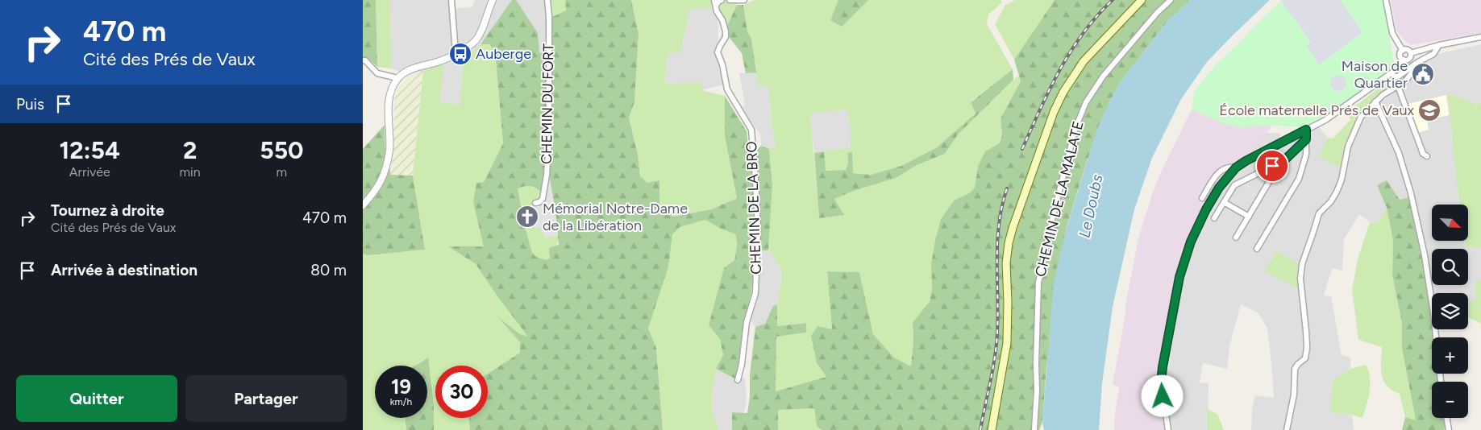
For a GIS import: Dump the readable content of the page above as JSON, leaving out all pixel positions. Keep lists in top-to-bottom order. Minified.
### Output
{"streets":{"street":["CHEMIN DU FORT","CHEMIN DE LA MALATE","CHEMIN DE LA BRO"]},"water":["Le Doubs"],"places":{"bus stop":["Auberge"],"public building":["Maison de Quartier"],"school or university":["École maternelle Prés de Vaux"],"church":["Mémorial Notre-Dame de la Libération"]},"north":"bottom right","page":{"turn":["470 m","Cité des Prés de Vaux"],"then":"Puis","eta":["12:54","Arrivée","2","min","550","m"],"list":[{"name":"Tournez à droite","note":"Cité des Prés de Vaux","value":"470 m"},{"name":"Arrivée à destination","value":"80 m"}],"map_buttons":["+","−"],"speed":"19 km/h","limit":"30","buttons":["Quitter","Partager"]}}
